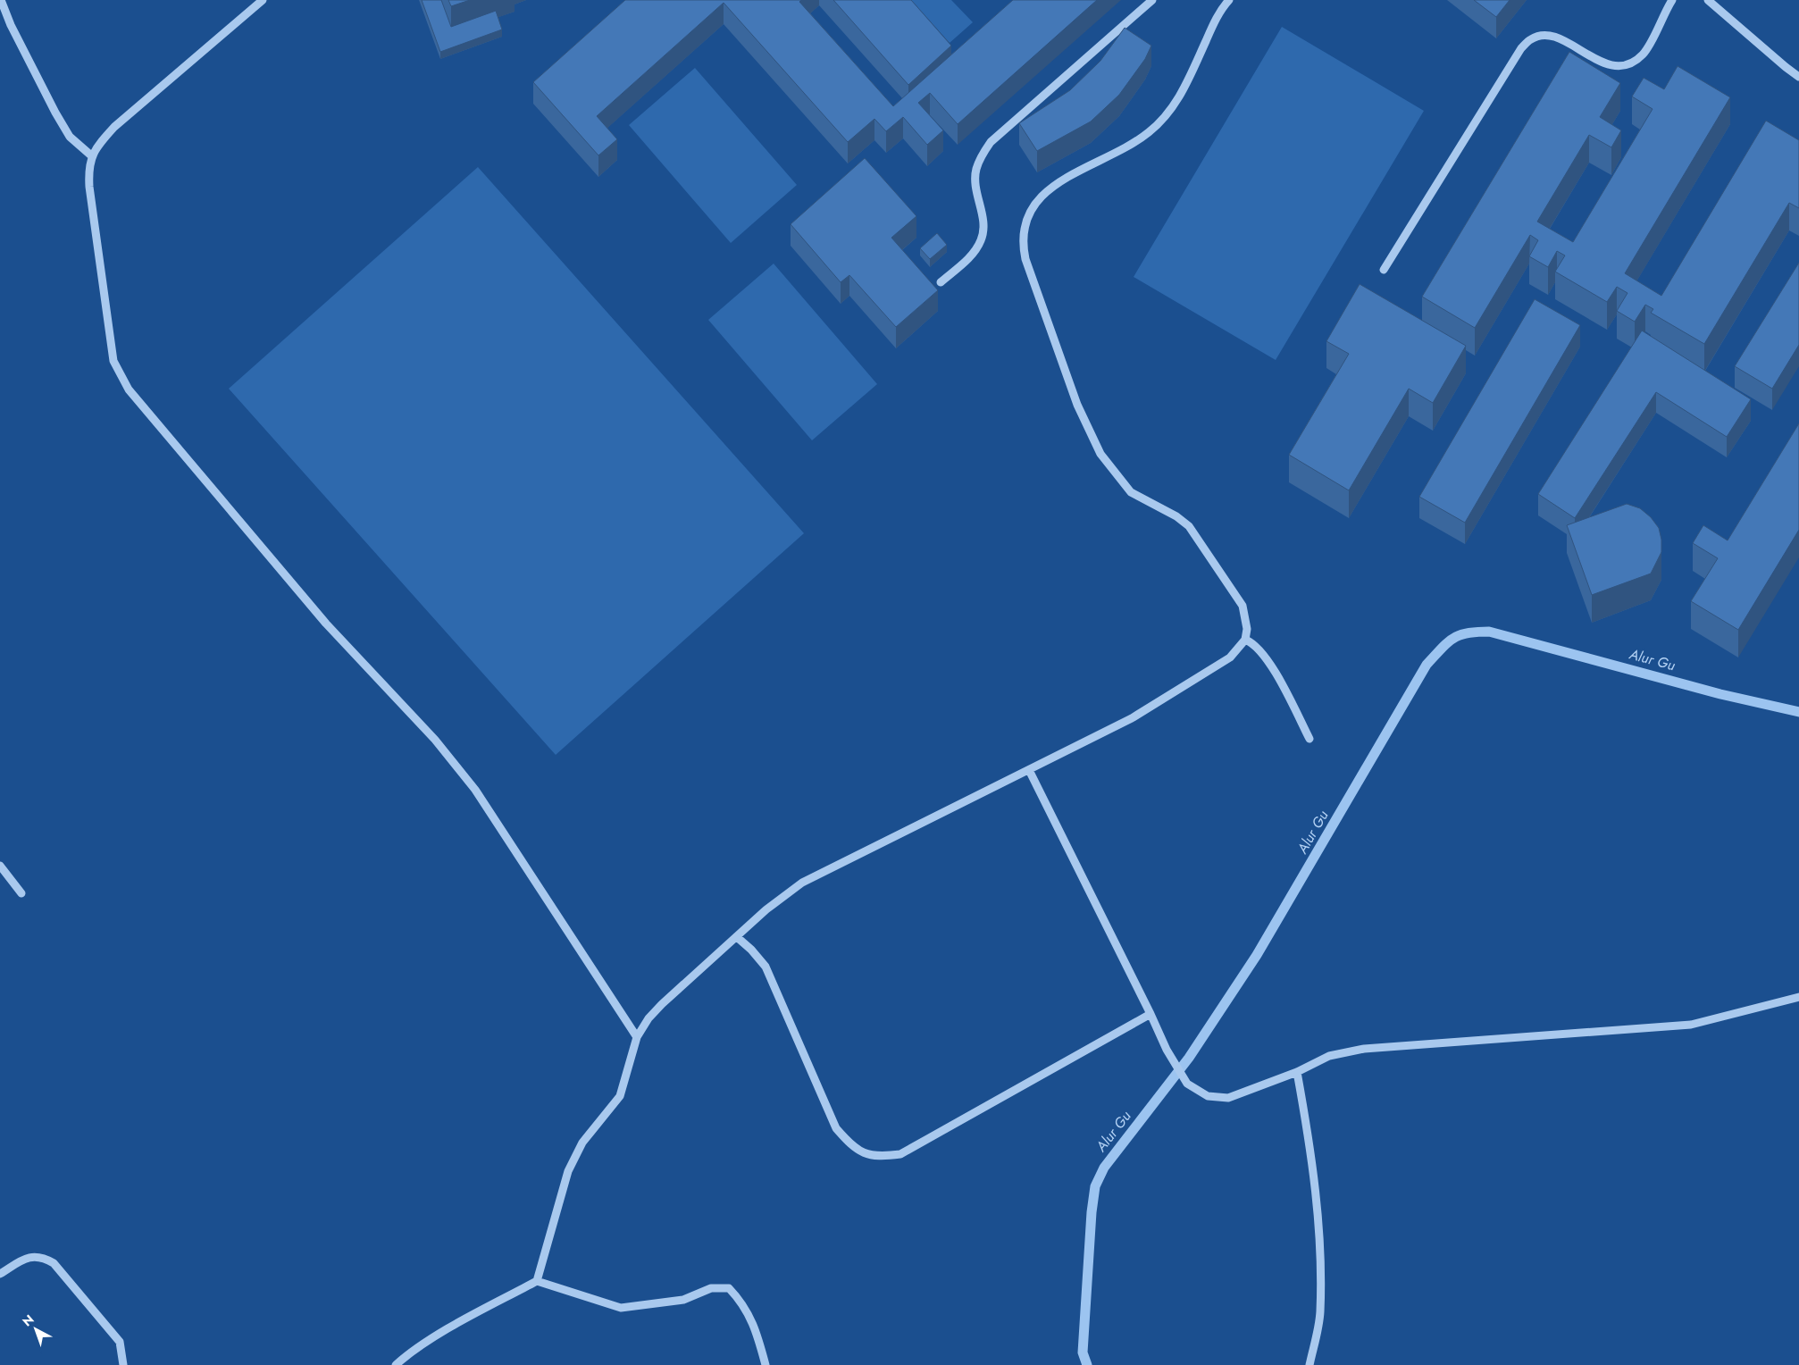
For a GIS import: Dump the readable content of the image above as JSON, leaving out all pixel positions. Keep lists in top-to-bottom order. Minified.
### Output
{"water":["Alur Gu"],"north":"top left"}
